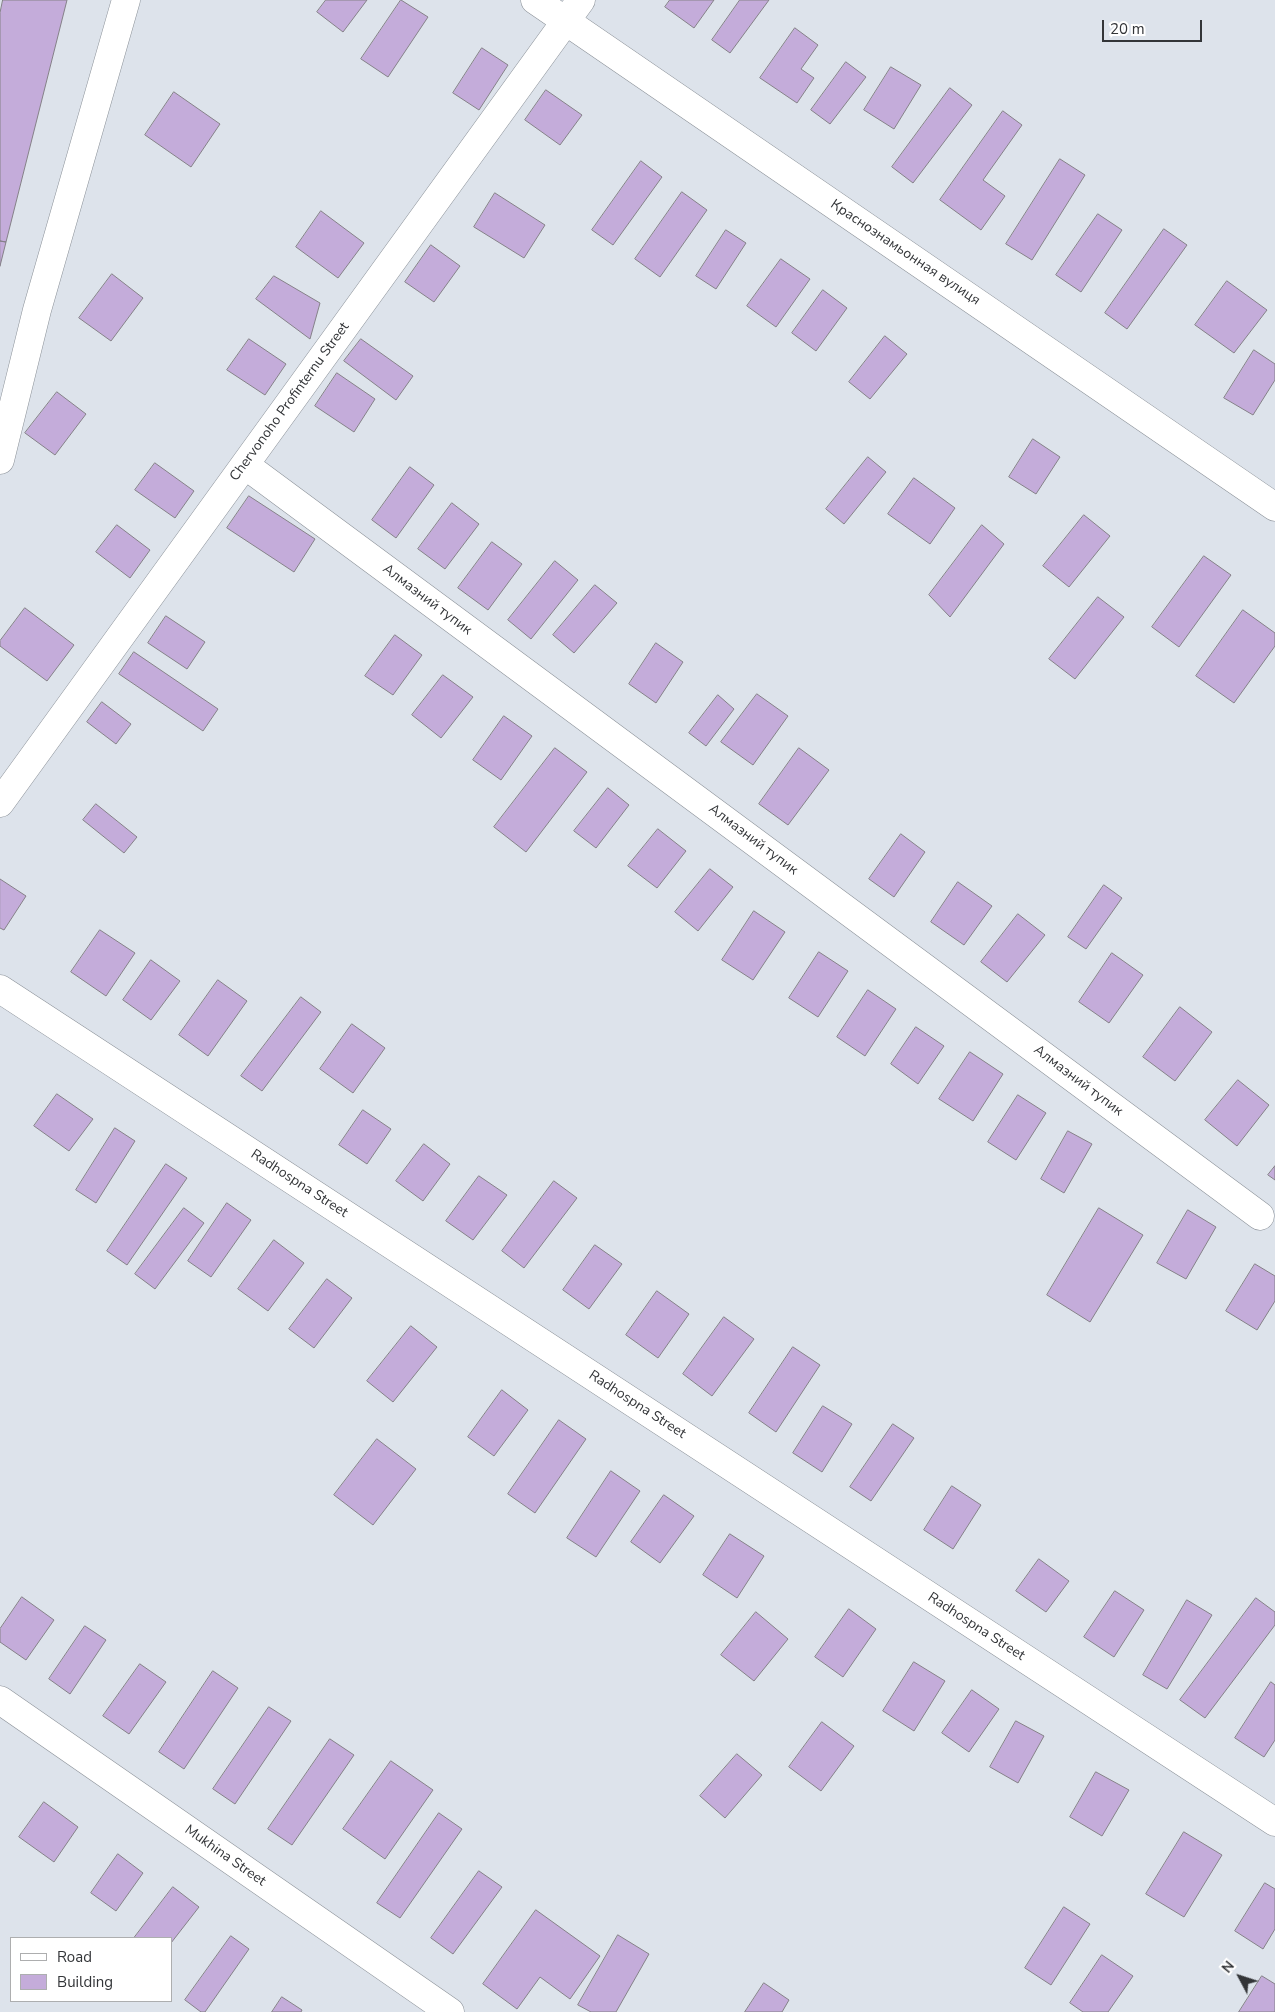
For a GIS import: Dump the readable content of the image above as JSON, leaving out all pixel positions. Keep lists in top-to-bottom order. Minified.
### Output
{"streets":{"street":["Краснознамьонная вулиця","Chervonoho Profinternu Street","Алмазний тупик","Radhospna Street","Mukhina Street"]},"crossings":[["Краснознамьонная вулиця","Chervonoho Profinternu Street"],["Chervonoho Profinternu Street","Алмазний тупик"]],"legend":["Road","Building"],"scale_bar":"20 m","north":"top left"}
